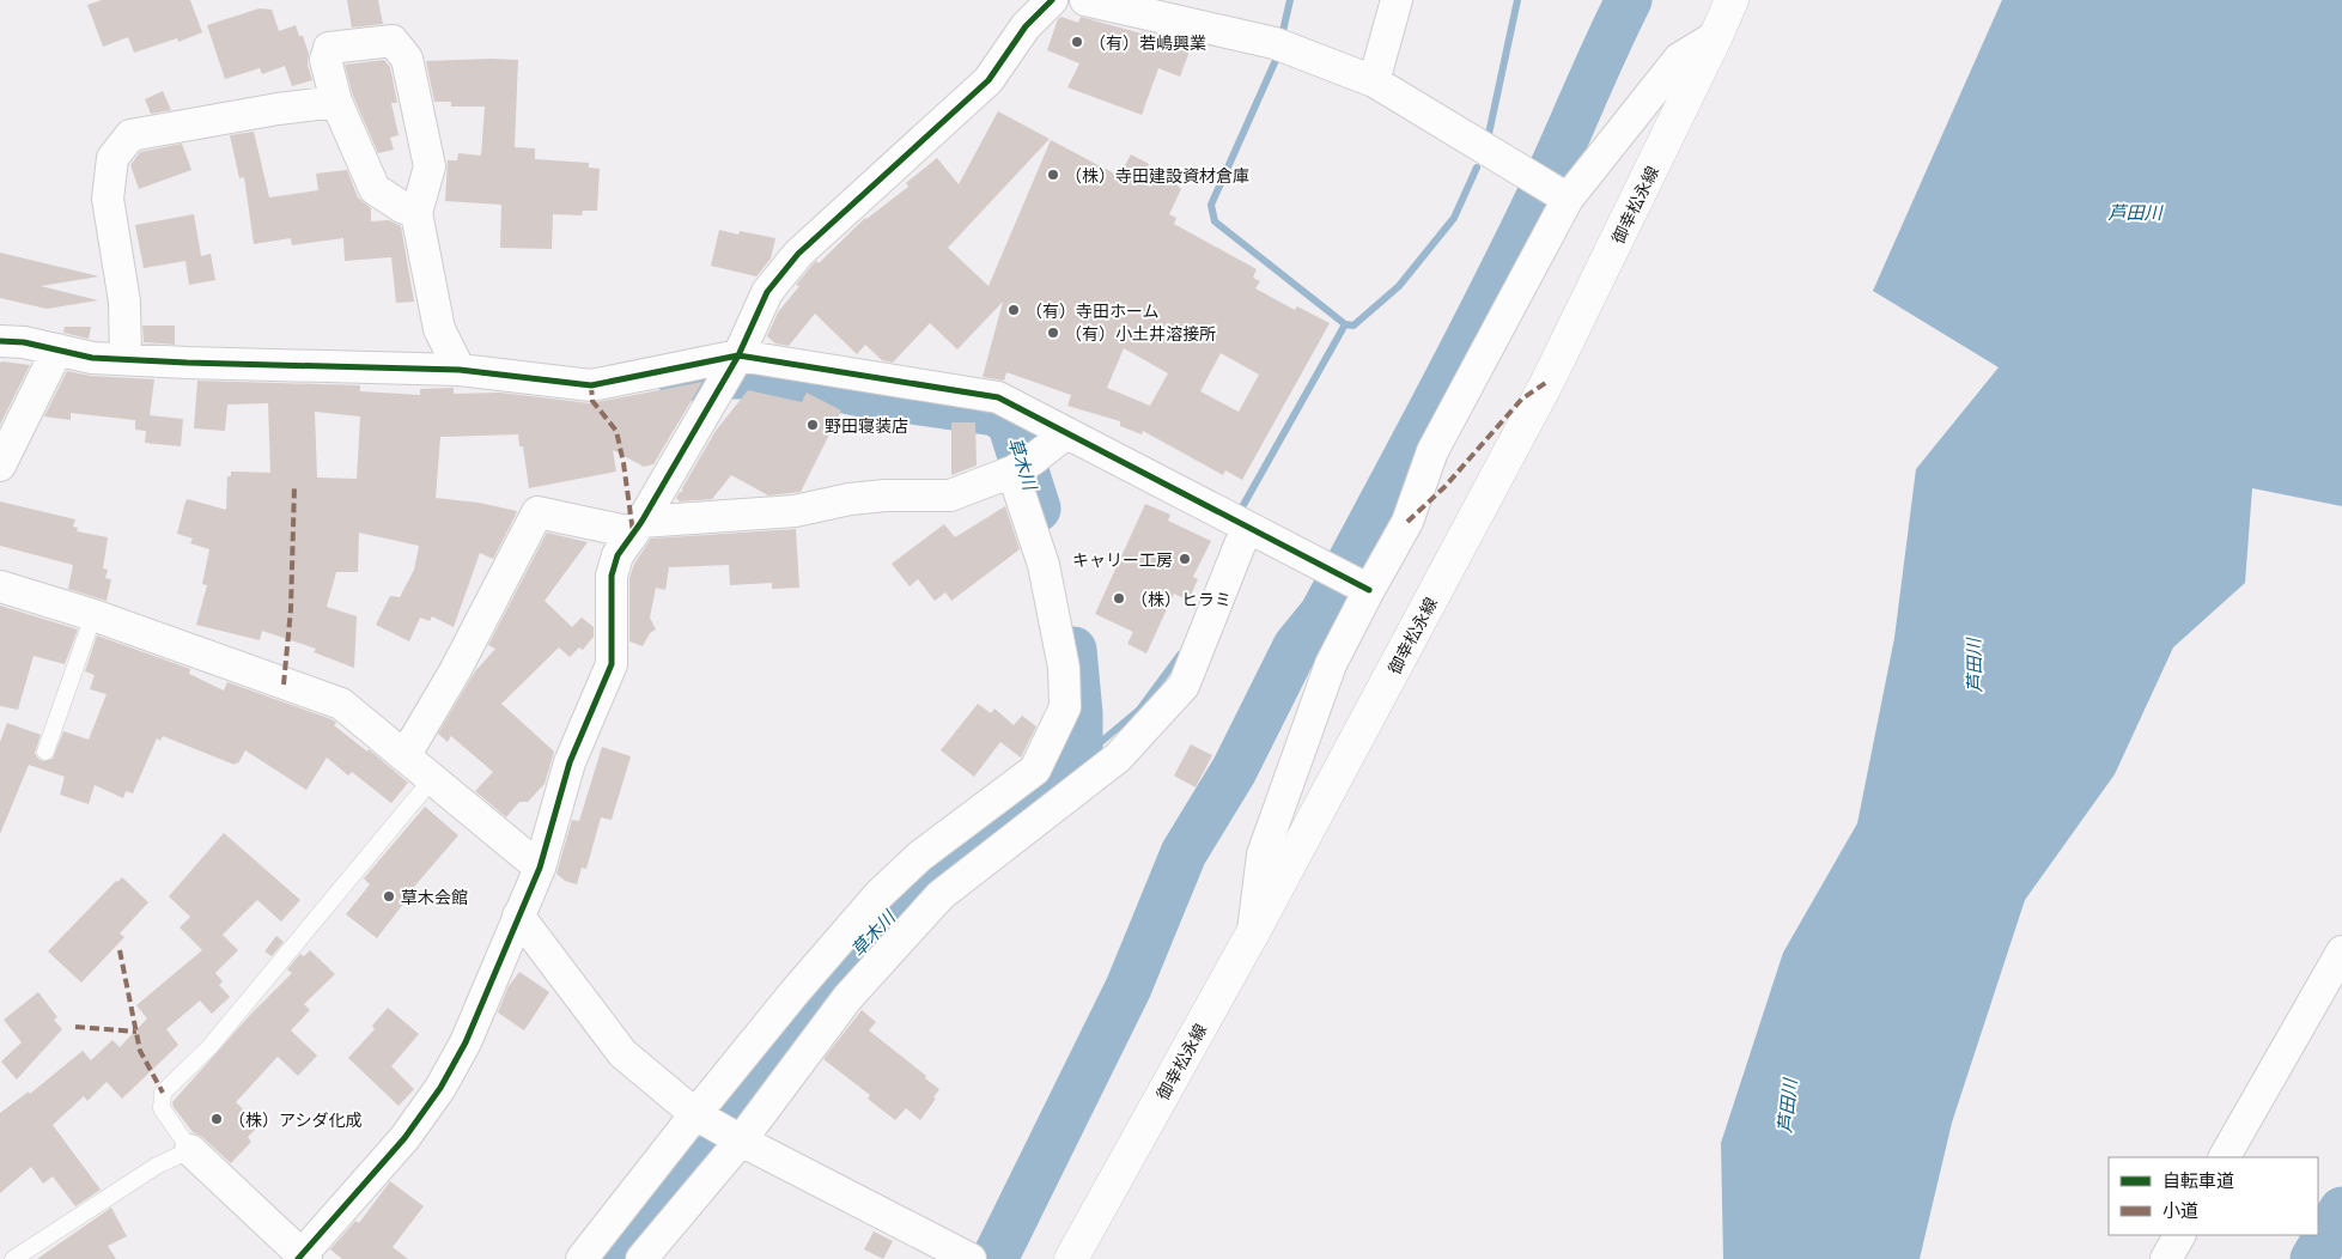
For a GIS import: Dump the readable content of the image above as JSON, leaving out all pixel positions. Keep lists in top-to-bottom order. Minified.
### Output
{"streets":{"main road":["御幸松永線"]},"water":["芦田川","草木川"],"places":["（有）若嶋興業","（株）寺田建設資材倉庫","（有）寺田ホーム","（有）小土井溶接所","野田寝装店","キャリー工房","（株）ヒラミ","草木会館","（株）アシダ化成"],"legend":["自転車道","小道"]}
